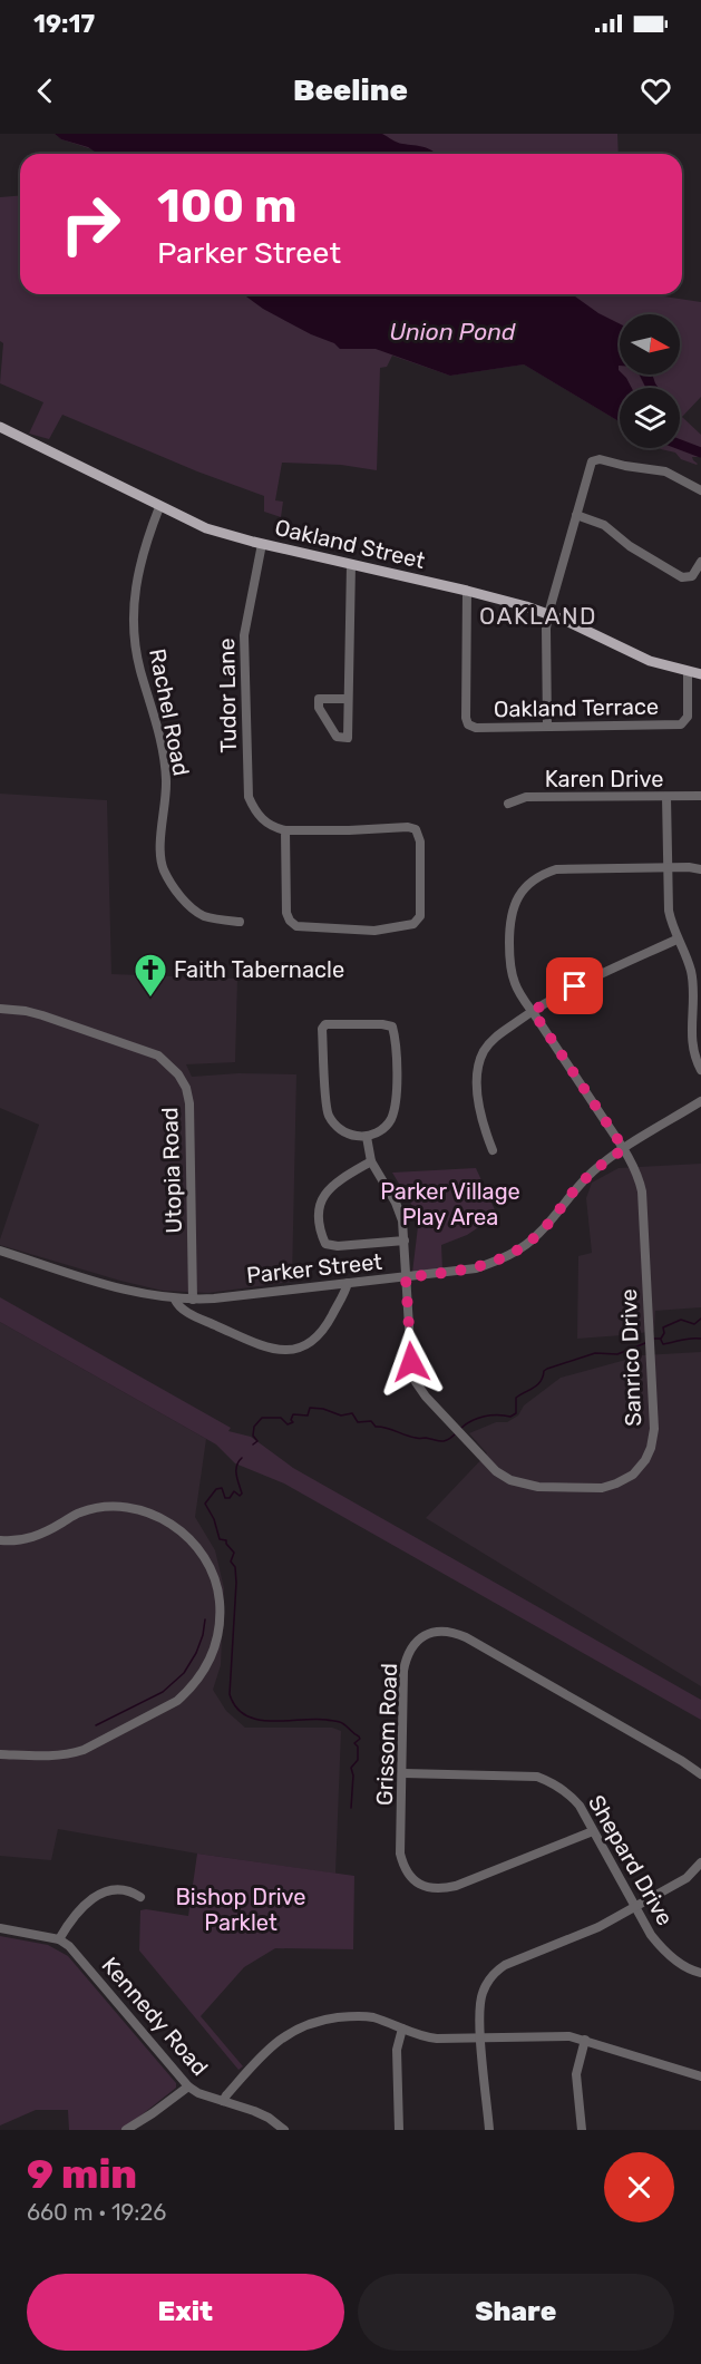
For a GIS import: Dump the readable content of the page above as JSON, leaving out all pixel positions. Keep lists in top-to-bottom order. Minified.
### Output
{"streets":{"main road":["Oakland Street"],"street":["Tudor Lane","Oakland Terrace","Rachel Road","Karen Drive","Utopia Road","Parker Street","Sanrico Drive","Grissom Road","Shepard Drive","Kennedy Road"]},"crossings":[["Oakland Street","Tudor Lane"],["Oakland Street","Oakland Terrace"],["Oakland Street","Rachel Road"],["Utopia Road","Parker Street"],["Parker Street","Sanrico Drive"],["Grissom Road","Shepard Drive"]],"districts":["OAKLAND"],"water":["Union Pond"],"parks":["Parker Village Play Area","Bishop Drive Parklet"],"places":{"church":["Faith Tabernacle"]},"north":"right","page":{"status":"19:17","header":"Beeline","turn":["100 m","Parker Street"],"heading":["9 min","660 m · 19:26"],"buttons":["Exit","Share"]}}
